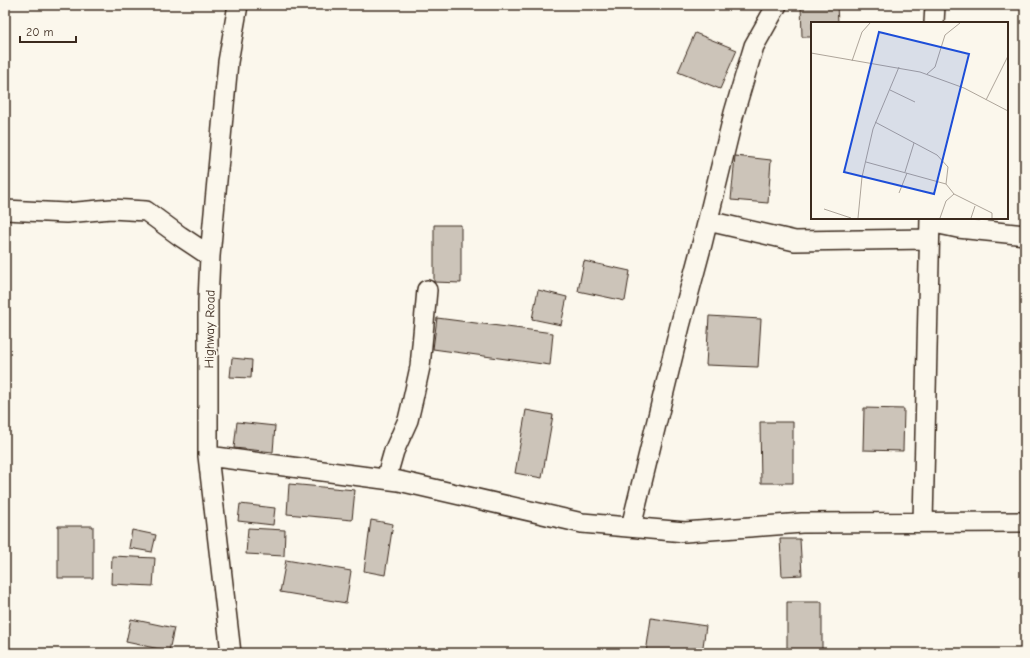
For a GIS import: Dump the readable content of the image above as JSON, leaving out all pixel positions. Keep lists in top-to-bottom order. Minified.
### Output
{"streets":{"street":["Highway Road"]},"scale_bar":"20 m"}
